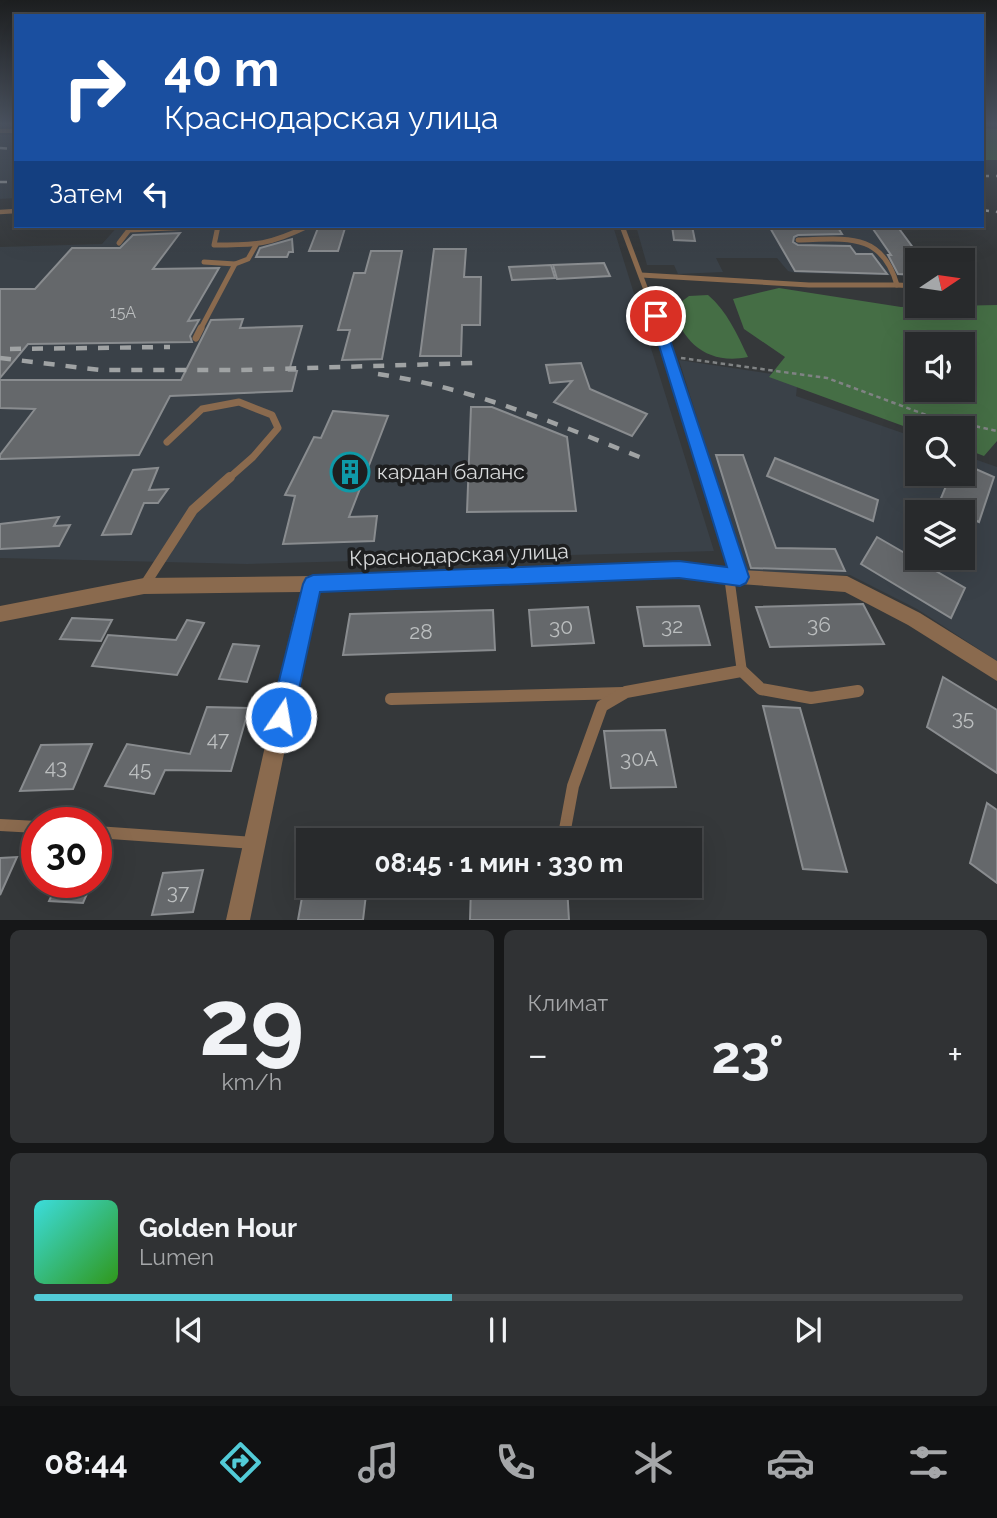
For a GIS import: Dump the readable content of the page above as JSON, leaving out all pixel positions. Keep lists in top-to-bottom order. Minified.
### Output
{"streets":{"street":["Краснодарская улица"]},"places":{"building":["кардан баланс"]},"house_numbers":["15А","36","32","30","28","35","47","30А","43","45","37"],"north":"right","page":{"turn":["40 m","Краснодарская улица"],"then":"Затем","limit":"30","trip":"08:45 · 1 мин · 330 m","tile":[["29","km/h"],"Климат"],"heat":["−","23°","+"],"song":["Golden Hour","Lumen"],"tabs":"08:44"}}
